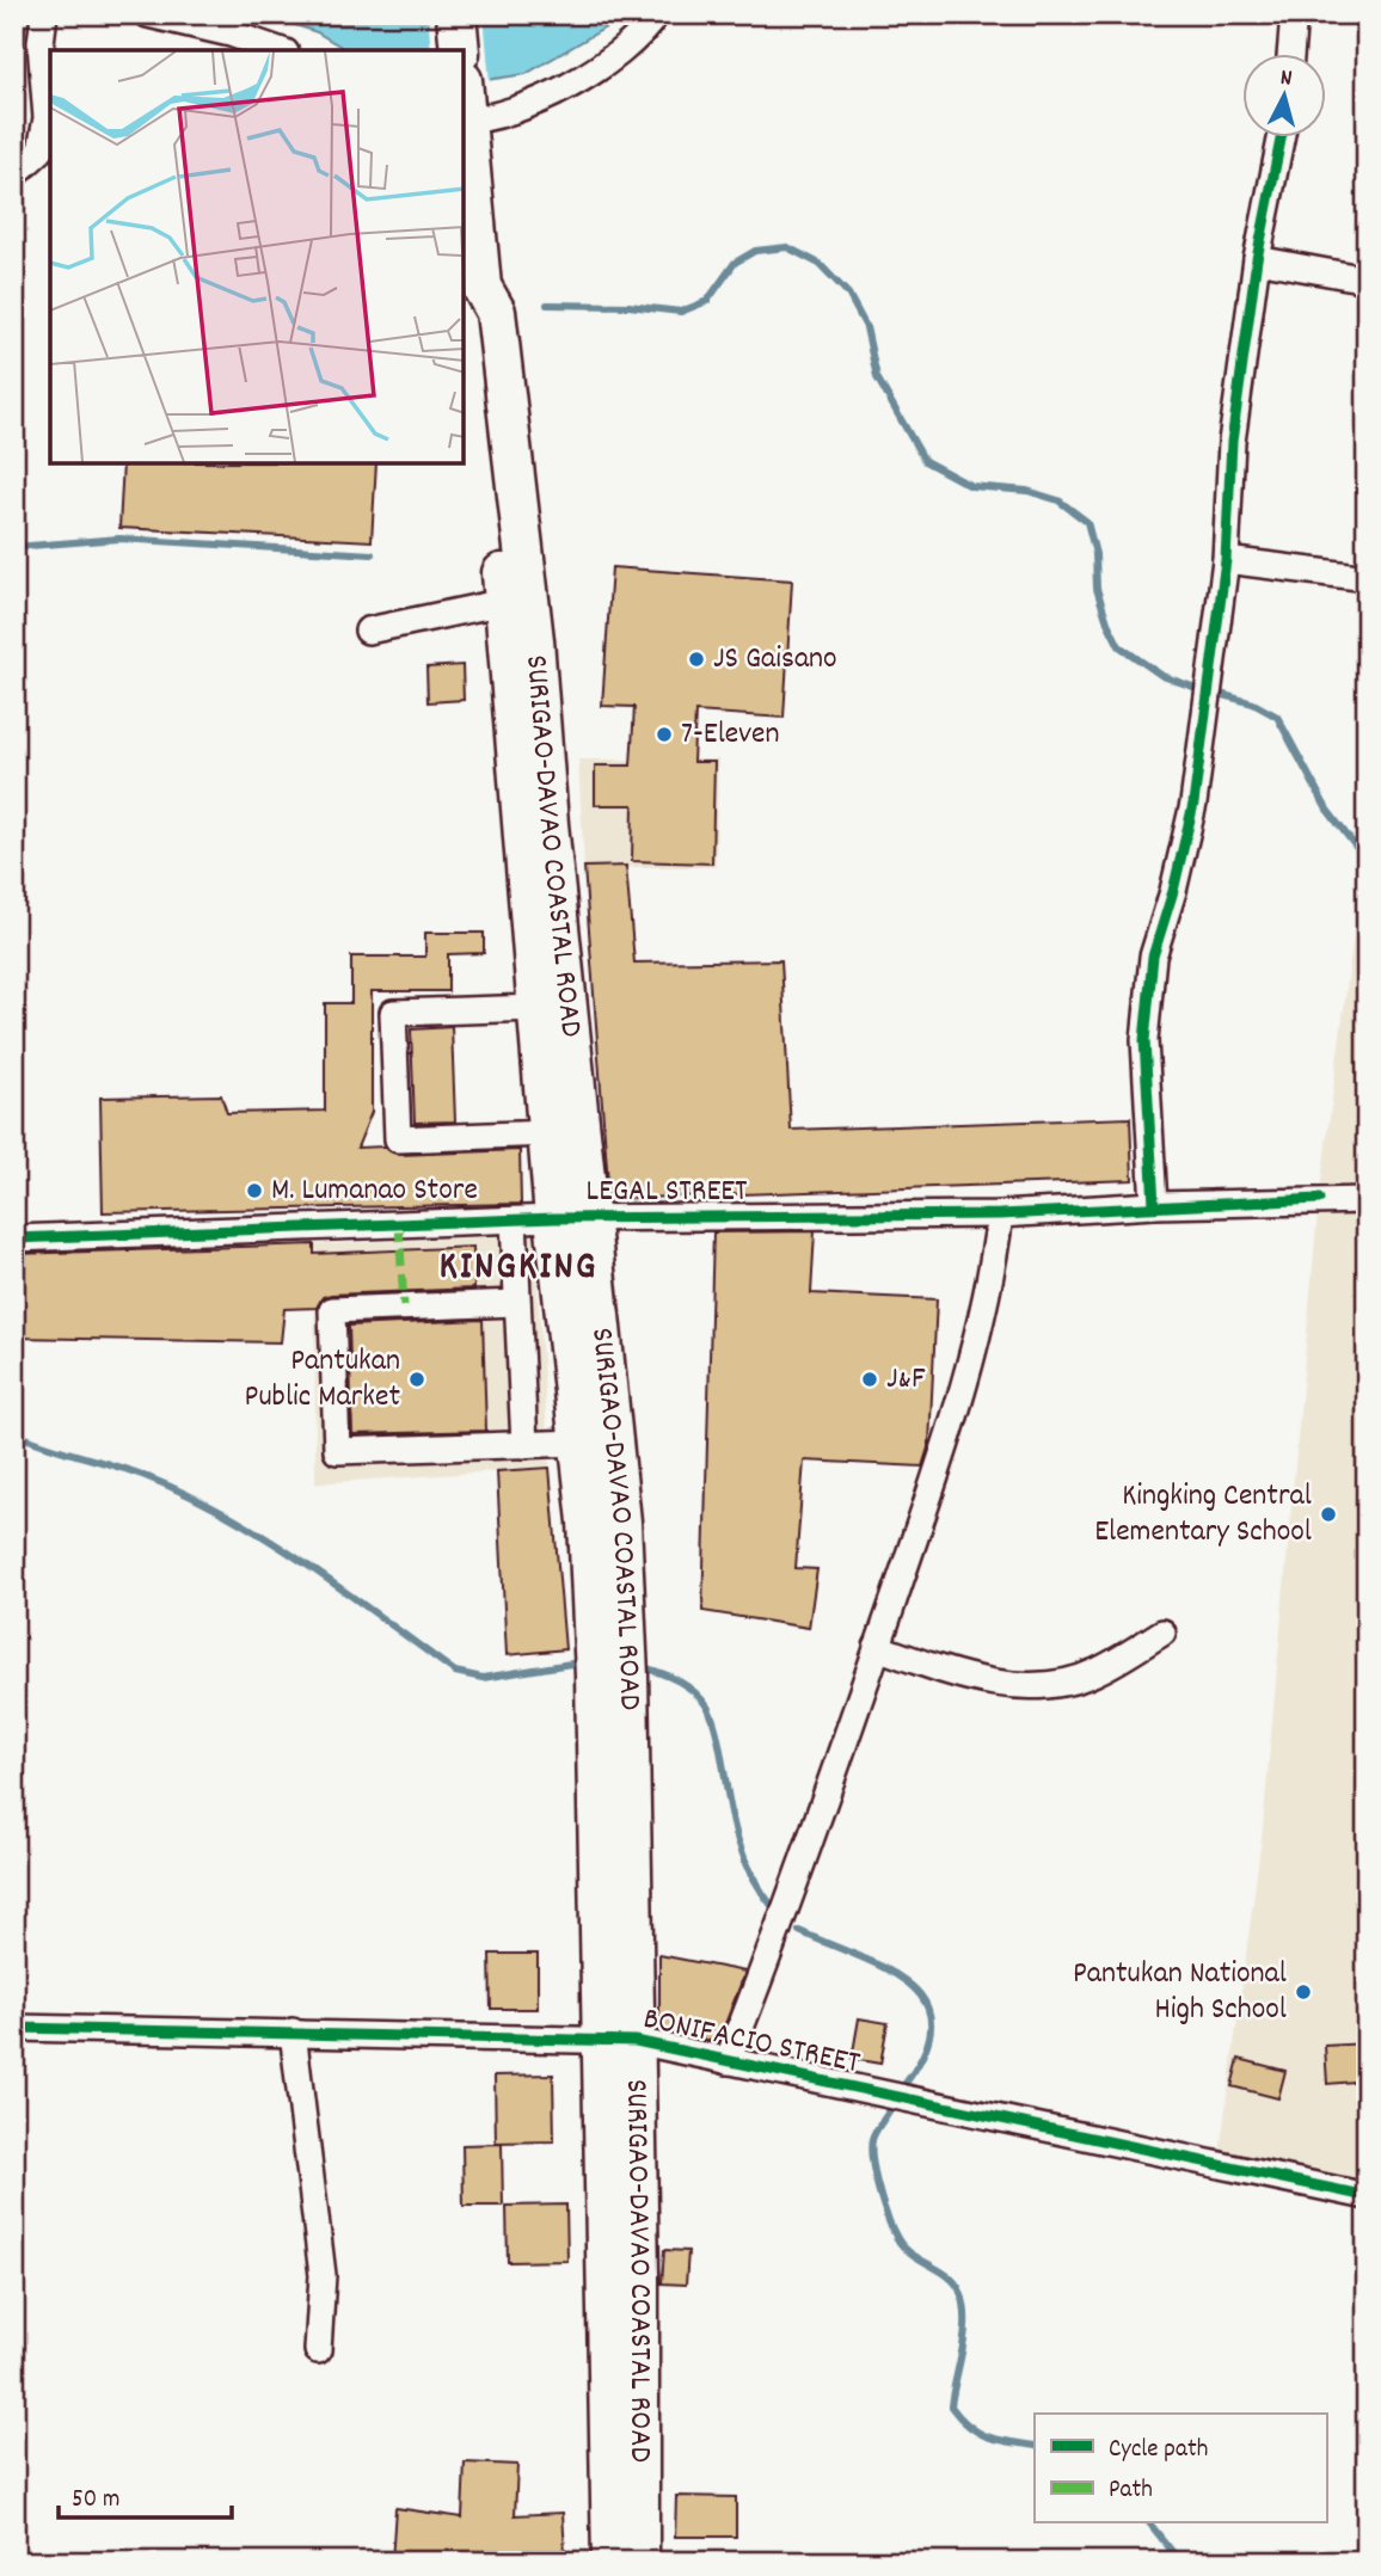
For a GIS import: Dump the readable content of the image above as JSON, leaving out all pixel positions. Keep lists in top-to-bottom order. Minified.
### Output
{"streets":{"highway":["SURIGAO-DAVAO COASTAL ROAD"],"street":["LEGAL STREET","BONIFACIO STREET"]},"crossings":[["SURIGAO-DAVAO COASTAL ROAD","LEGAL STREET"],["SURIGAO-DAVAO COASTAL ROAD","BONIFACIO STREET"]],"districts":["KINGKING"],"places":["JS Gaisano","7-Eleven","M. Lumanao Store","Pantukan Public Market","J&F","Kingking Central Elementary School","Pantukan National High School"],"legend":["Cycle path","Path"],"scale_bar":"50 m","north":"top"}
